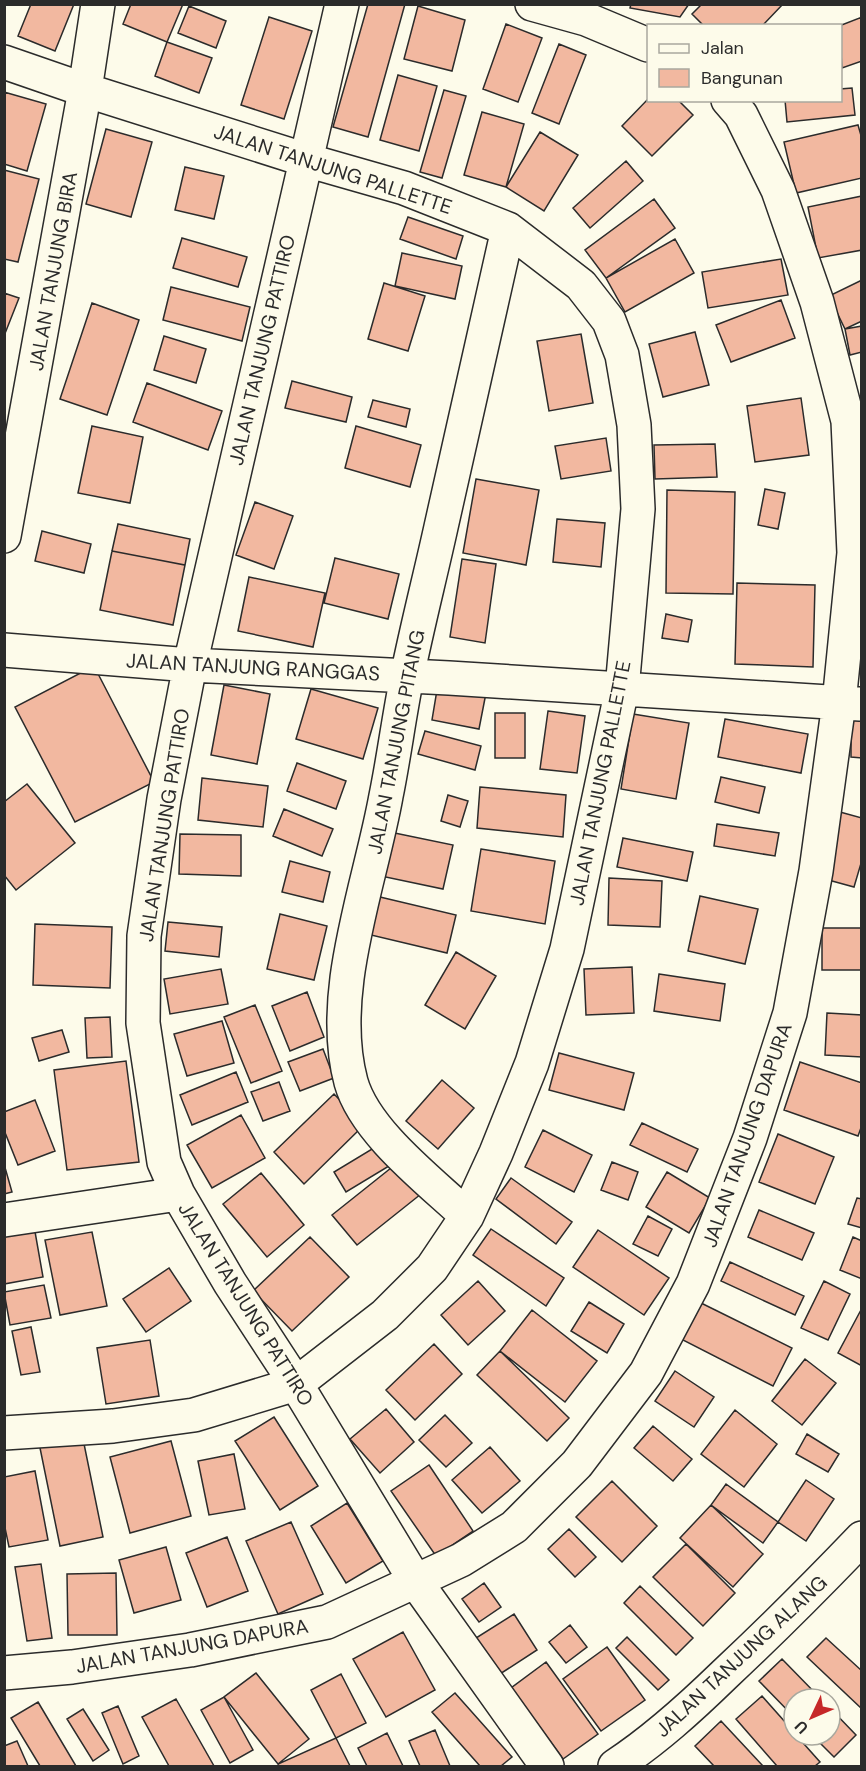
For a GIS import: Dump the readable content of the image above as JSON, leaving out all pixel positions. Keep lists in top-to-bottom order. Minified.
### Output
{"streets":{"street":["JALAN TANJUNG PALLETTE","JALAN TANJUNG BIRA","JALAN TANJUNG PATTIRO","JALAN TANJUNG RANGGAS","JALAN TANJUNG PITANG","JALAN TANJUNG DAPURA","JALAN TANJUNG ALANG"]},"crossings":[["JALAN TANJUNG PALLETTE","JALAN TANJUNG BIRA"],["JALAN TANJUNG PALLETTE","JALAN TANJUNG PATTIRO"],["JALAN TANJUNG PALLETTE","JALAN TANJUNG RANGGAS"],["JALAN TANJUNG PALLETTE","JALAN TANJUNG PITANG"],["JALAN TANJUNG PATTIRO","JALAN TANJUNG RANGGAS"],["JALAN TANJUNG PATTIRO","JALAN TANJUNG DAPURA"],["JALAN TANJUNG RANGGAS","JALAN TANJUNG PITANG"],["JALAN TANJUNG RANGGAS","JALAN TANJUNG DAPURA"]],"legend":["Jalan","Bangunan"],"north":"bottom left"}
